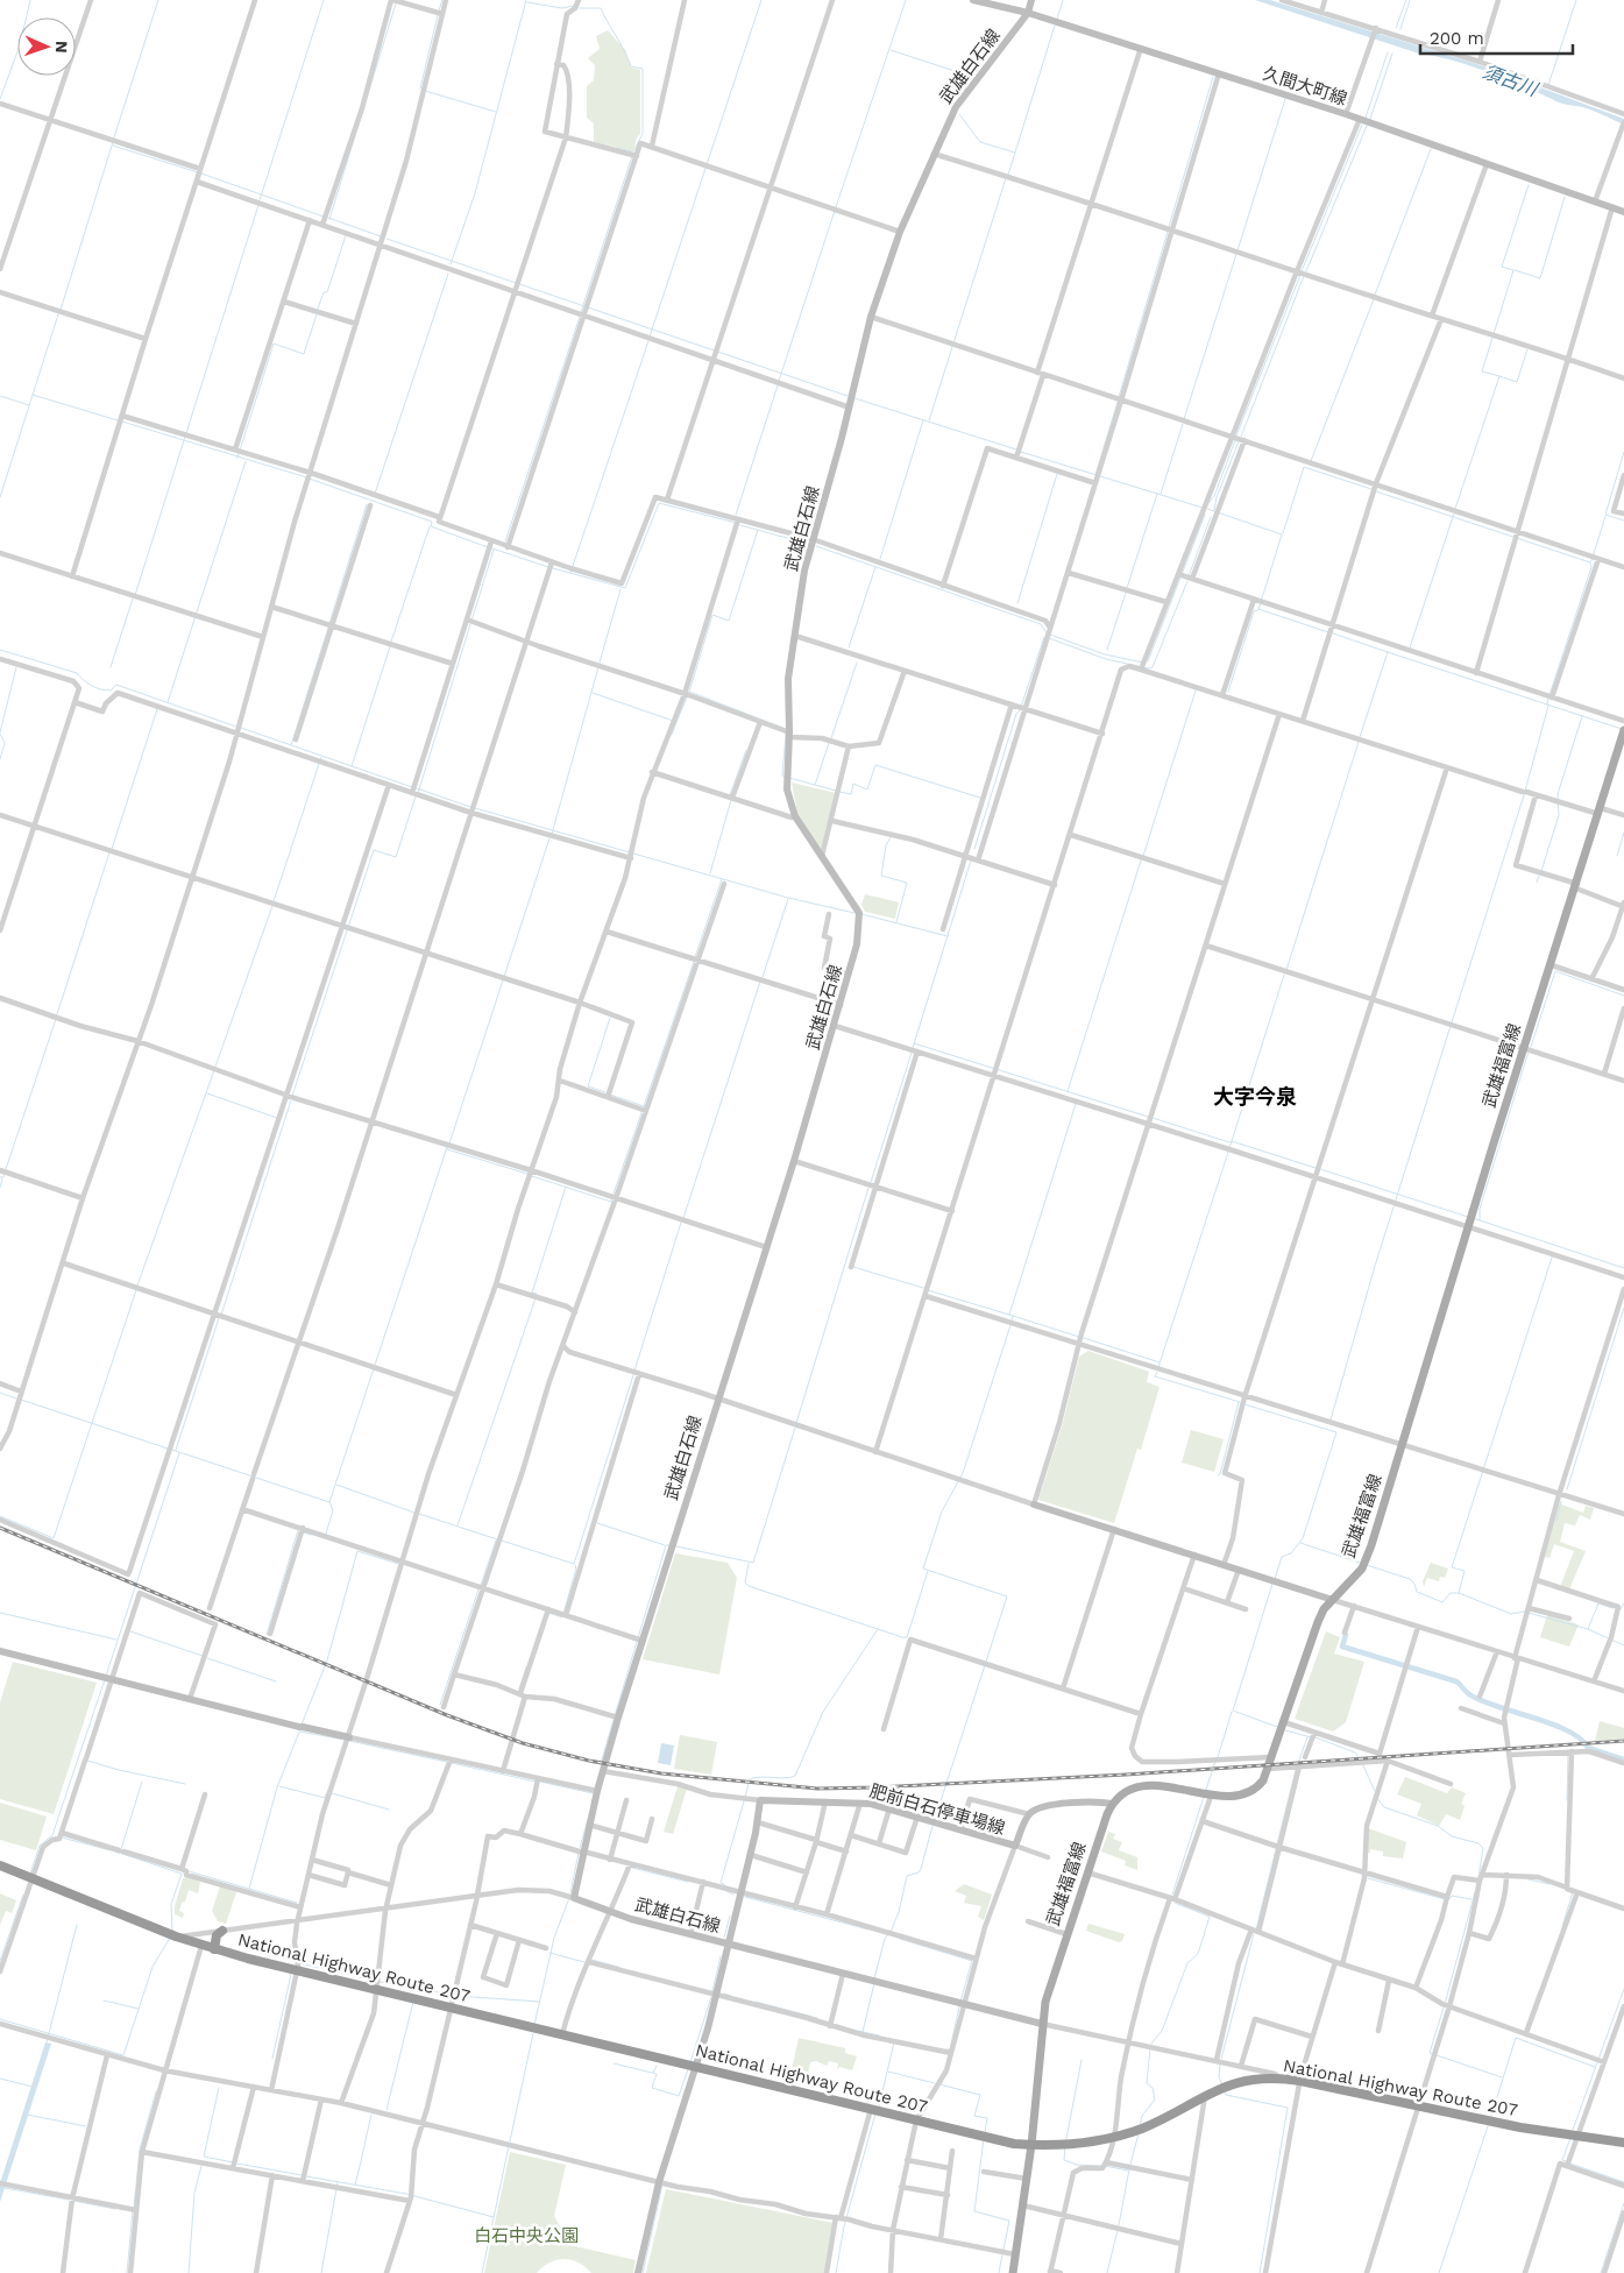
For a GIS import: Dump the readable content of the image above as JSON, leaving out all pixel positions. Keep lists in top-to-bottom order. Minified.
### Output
{"streets":{"highway":["National Highway Route 207"],"main road":["武雄白石線","久間大町線","武雄福富線","肥前白石停車場線"]},"crossings":[["武雄白石線","久間大町線"],["武雄白石線","武雄福富線"],["武雄福富線","肥前白石停車場線"],["武雄福富線","National Highway Route 207"]],"districts":["大字今泉"],"water":["須古川"],"parks":["白石中央公園"],"scale_bar":"200 m","north":"right"}
